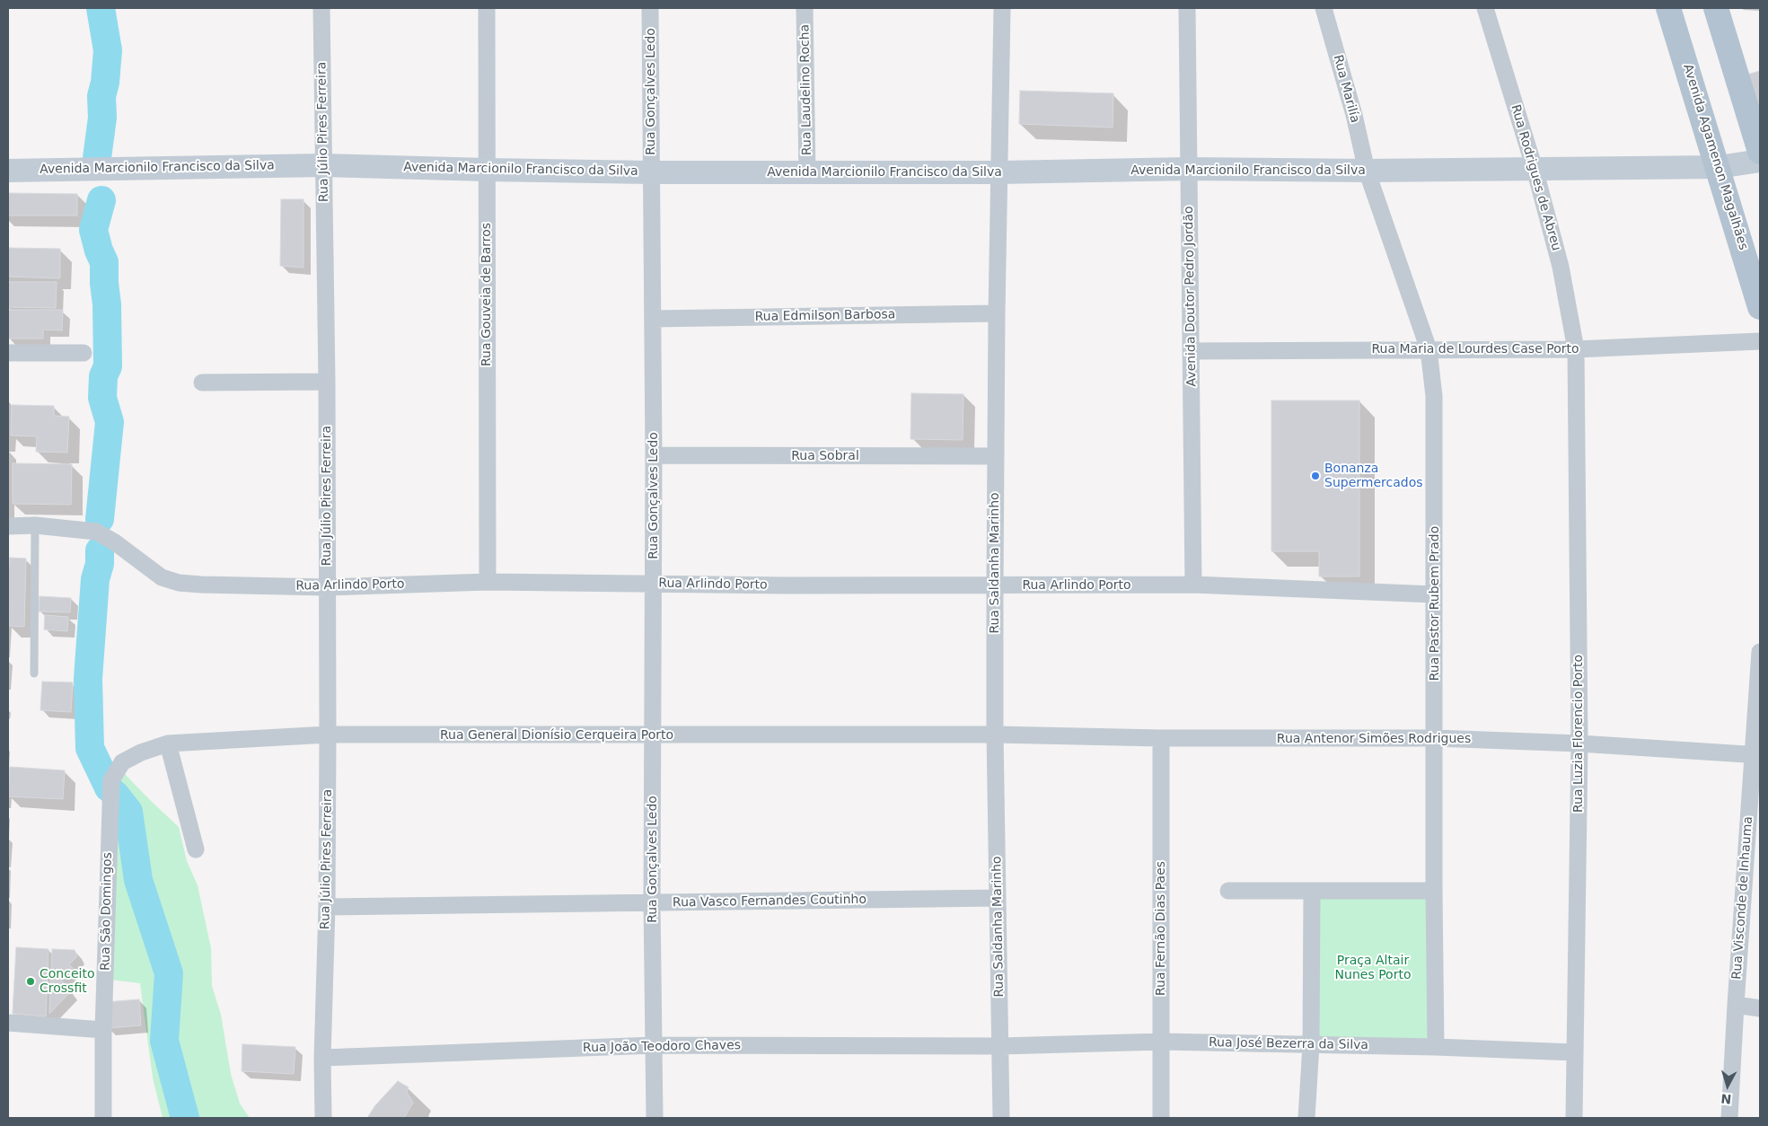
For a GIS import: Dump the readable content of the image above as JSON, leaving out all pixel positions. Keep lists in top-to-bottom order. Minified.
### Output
{"streets":{"main road":["Avenida Agamenon Magalhães"],"street":["Rua Marilía","Rua Laudelino Rocha","Rua Gonçalves Ledo","Rua Júlio Pires Ferreira","Avenida Marcionilo Francisco da Silva","Rua Rodrigues de Abreu","Rua Gouveia de Barros","Avenida Doutor Pedro Jordão","Rua Edmilson Barbosa","Rua Maria de Lourdes Case Porto","Rua Sobral","Rua Saldanha Marinho","Rua Arlindo Porto","Rua Pastor Rubem Prado","Rua Luzia Florencio Porto","Rua General Dionísio Cerqueira Porto","Rua Antenor Simões Rodrigues","Rua Visconde de Inhauma","Rua Vasco Fernandes Coutinho","Rua São Domingos","Rua Fernão Dias Paes","Rua José Bezerra da Silva","Rua João Teodoro Chaves"]},"crossings":[["Rua Marilía","Avenida Marcionilo Francisco da Silva"],["Rua Marilía","Rua Pastor Rubem Prado"],["Rua Laudelino Rocha","Avenida Marcionilo Francisco da Silva"],["Rua Gonçalves Ledo","Avenida Marcionilo Francisco da Silva"],["Rua Gonçalves Ledo","Rua Edmilson Barbosa"],["Rua Gonçalves Ledo","Rua Sobral"],["Rua Gonçalves Ledo","Rua Arlindo Porto"],["Rua Gonçalves Ledo","Rua General Dionísio Cerqueira Porto"],["Rua Gonçalves Ledo","Rua Vasco Fernandes Coutinho"],["Rua Gonçalves Ledo","Rua João Teodoro Chaves"],["Rua Júlio Pires Ferreira","Avenida Marcionilo Francisco da Silva"],["Rua Júlio Pires Ferreira","Rua Arlindo Porto"],["Rua Júlio Pires Ferreira","Rua General Dionísio Cerqueira Porto"],["Rua Júlio Pires Ferreira","Rua Vasco Fernandes Coutinho"],["Rua Júlio Pires Ferreira","Rua João Teodoro Chaves"],["Avenida Agamenon Magalhães","Avenida Marcionilo Francisco da Silva"],["Avenida Marcionilo Francisco da Silva","Rua Rodrigues de Abreu"],["Avenida Marcionilo Francisco da Silva","Rua Gouveia de Barros"],["Avenida Marcionilo Francisco da Silva","Avenida Doutor Pedro Jordão"],["Avenida Marcionilo Francisco da Silva","Rua Saldanha Marinho"],["Avenida Marcionilo Francisco da Silva","Rua Pastor Rubem Prado"],["Rua Rodrigues de Abreu","Rua Maria de Lourdes Case Porto"],["Rua Rodrigues de Abreu","Rua Luzia Florencio Porto"],["Rua Gouveia de Barros","Rua Arlindo Porto"],["Avenida Doutor Pedro Jordão","Rua Maria de Lourdes Case Porto"],["Avenida Doutor Pedro Jordão","Rua Arlindo Porto"],["Rua Edmilson Barbosa","Rua Saldanha Marinho"],["Rua Maria de Lourdes Case Porto","Rua Pastor Rubem Prado"],["Rua Maria de Lourdes Case Porto","Rua Luzia Florencio Porto"],["Rua Sobral","Rua Saldanha Marinho"],["Rua Saldanha Marinho","Rua Arlindo Porto"],["Rua Saldanha Marinho","Rua General Dionísio Cerqueira Porto"],["Rua Saldanha Marinho","Rua Antenor Simões Rodrigues"],["Rua Saldanha Marinho","Rua Vasco Fernandes Coutinho"],["Rua Saldanha Marinho","Rua José Bezerra da Silva"],["Rua Saldanha Marinho","Rua João Teodoro Chaves"],["Rua Arlindo Porto","Rua Pastor Rubem Prado"],["Rua Pastor Rubem Prado","Rua Antenor Simões Rodrigues"],["Rua Pastor Rubem Prado","Rua José Bezerra da Silva"],["Rua Luzia Florencio Porto","Rua Antenor Simões Rodrigues"],["Rua Luzia Florencio Porto","Rua José Bezerra da Silva"],["Rua General Dionísio Cerqueira Porto","Rua Antenor Simões Rodrigues"],["Rua General Dionísio Cerqueira Porto","Rua São Domingos"],["Rua Antenor Simões Rodrigues","Rua Visconde de Inhauma"],["Rua Antenor Simões Rodrigues","Rua Fernão Dias Paes"],["Rua Fernão Dias Paes","Rua José Bezerra da Silva"],["Rua José Bezerra da Silva","Rua João Teodoro Chaves"]],"parks":["Praça Altair Nunes Porto"],"places":["Bonanza Supermercados","Conceito Crossfit"],"north":"bottom"}
